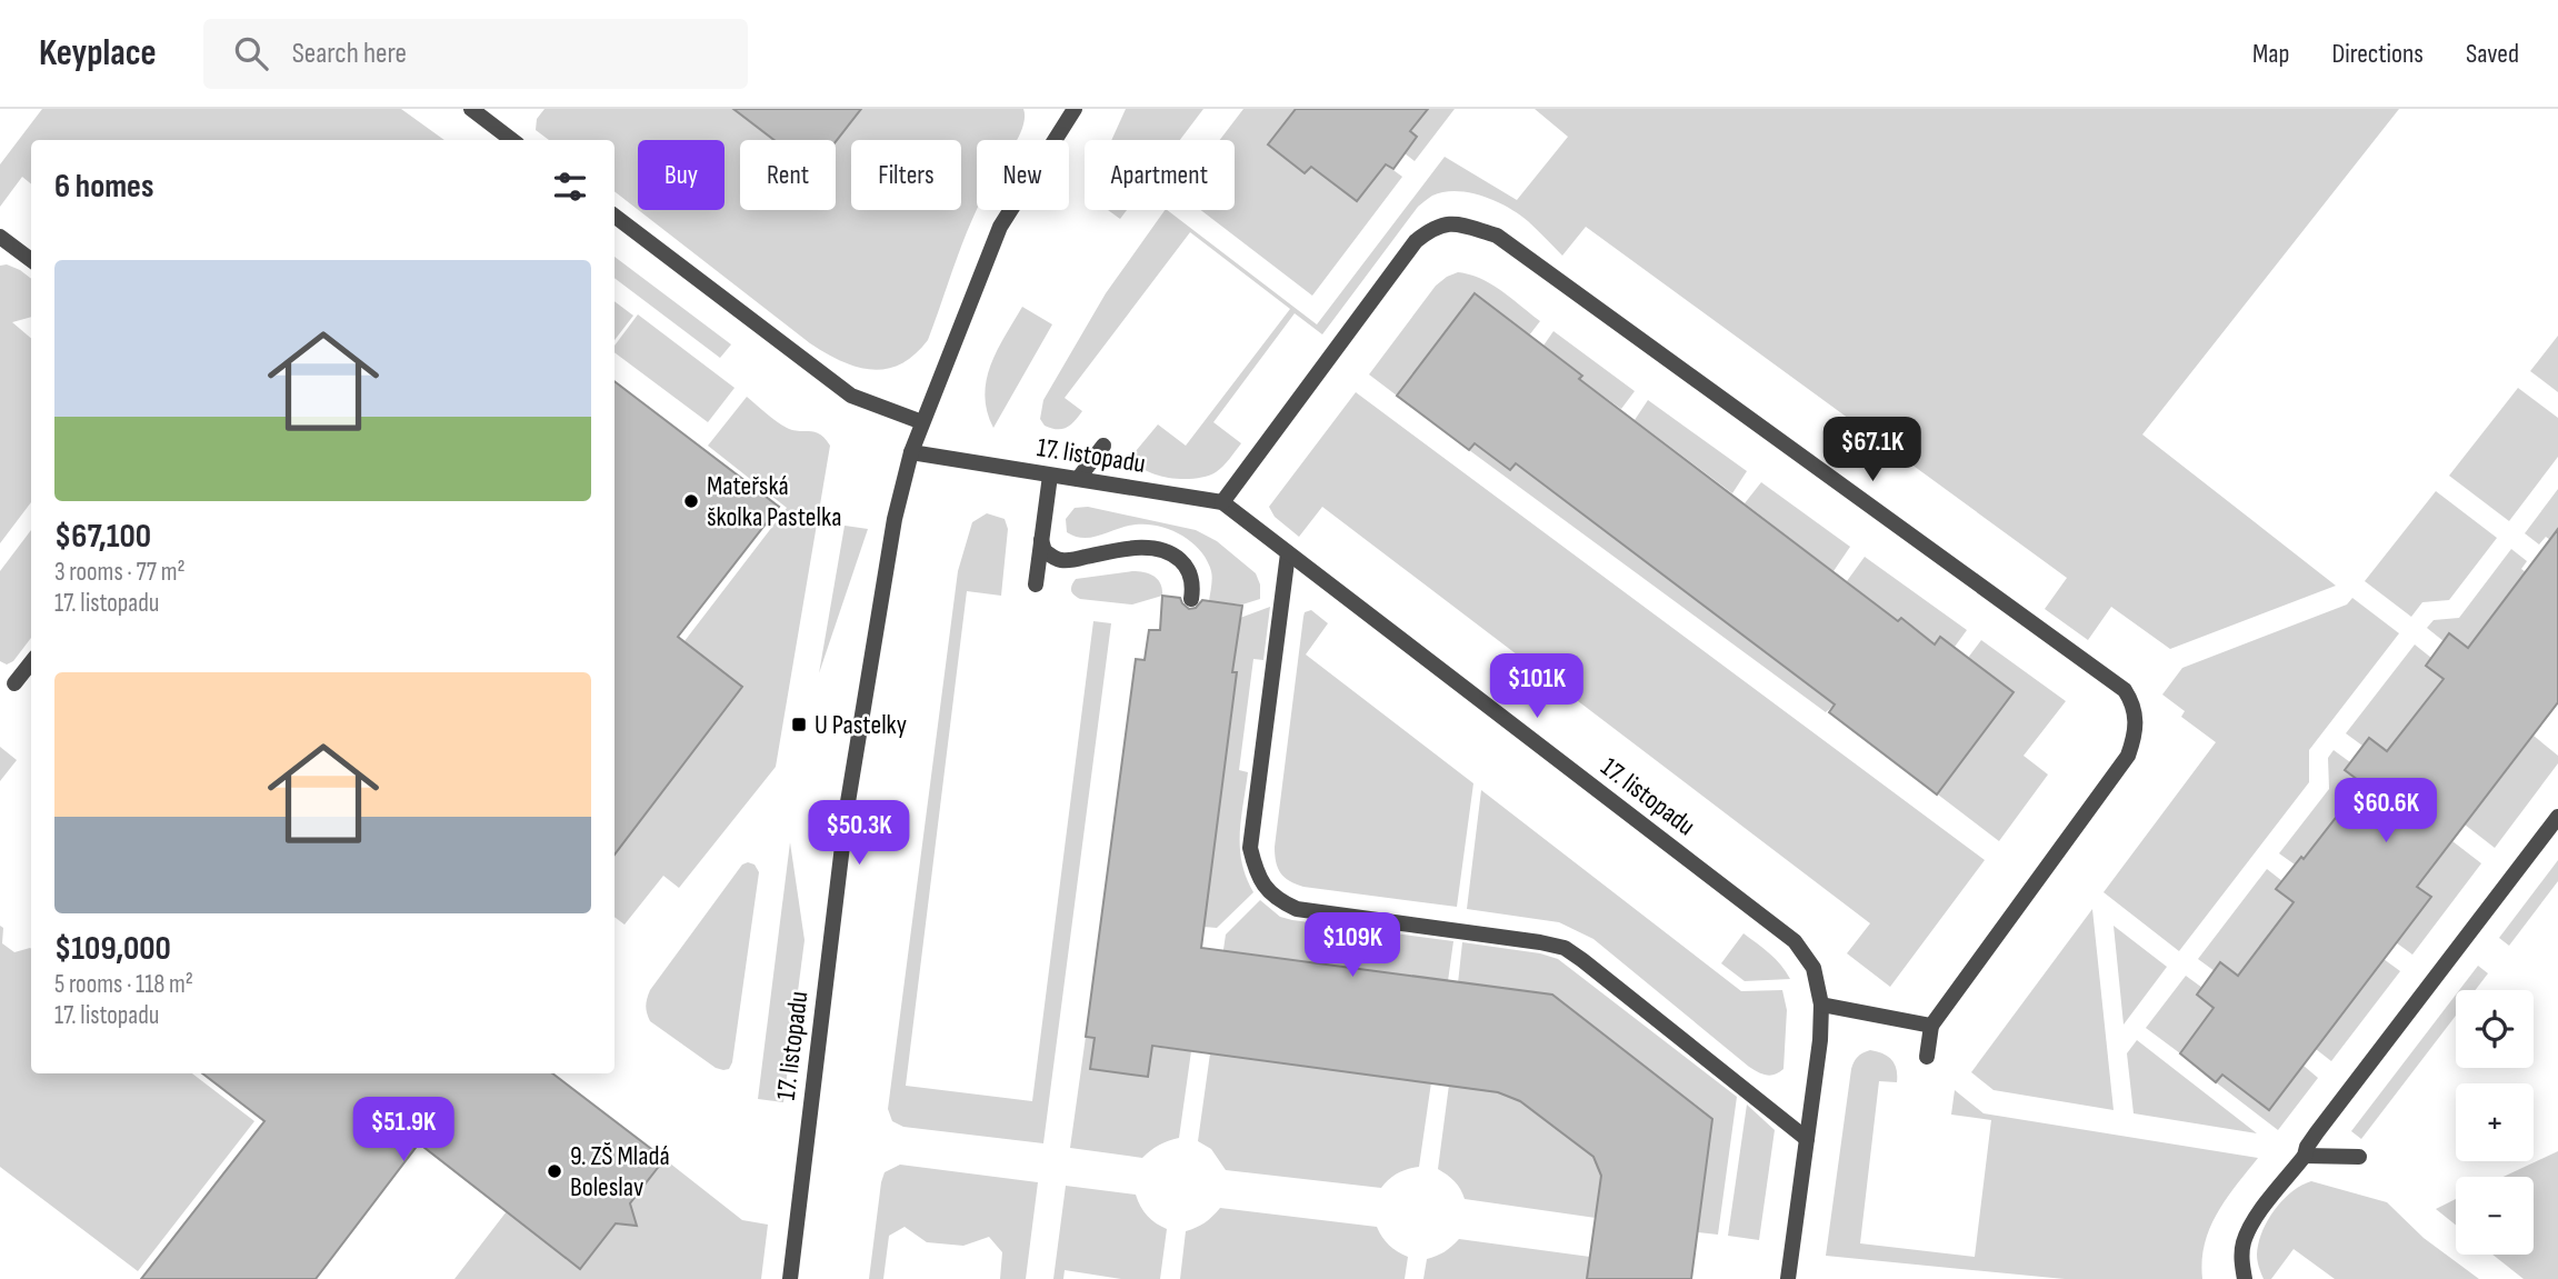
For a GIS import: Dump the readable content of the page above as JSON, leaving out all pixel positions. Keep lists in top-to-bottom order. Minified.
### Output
{"streets":{"street":["17. listopadu"]},"places":{"other":["Mateřská školka Pastelka","9. ZŠ Mladá Boleslav"],"transit":["U Pastelky"]},"page":{"header":"Keyplace","search":"Search here","nav":["Map","Directions","Saved"],"chip":["Buy","Rent","Filters","New","Apartment"],"heading":"6 homes","list":[{"name":"$67,100","note":"3 rooms · 77 m² · 17. listopadu"},{"name":"$109,000","note":"5 rooms · 118 m² · 17. listopadu"}],"price":["$67.1K","$101K","$60.6K","$50.3K","$109K","$51.9K"],"map_buttons":["+","−"]}}
